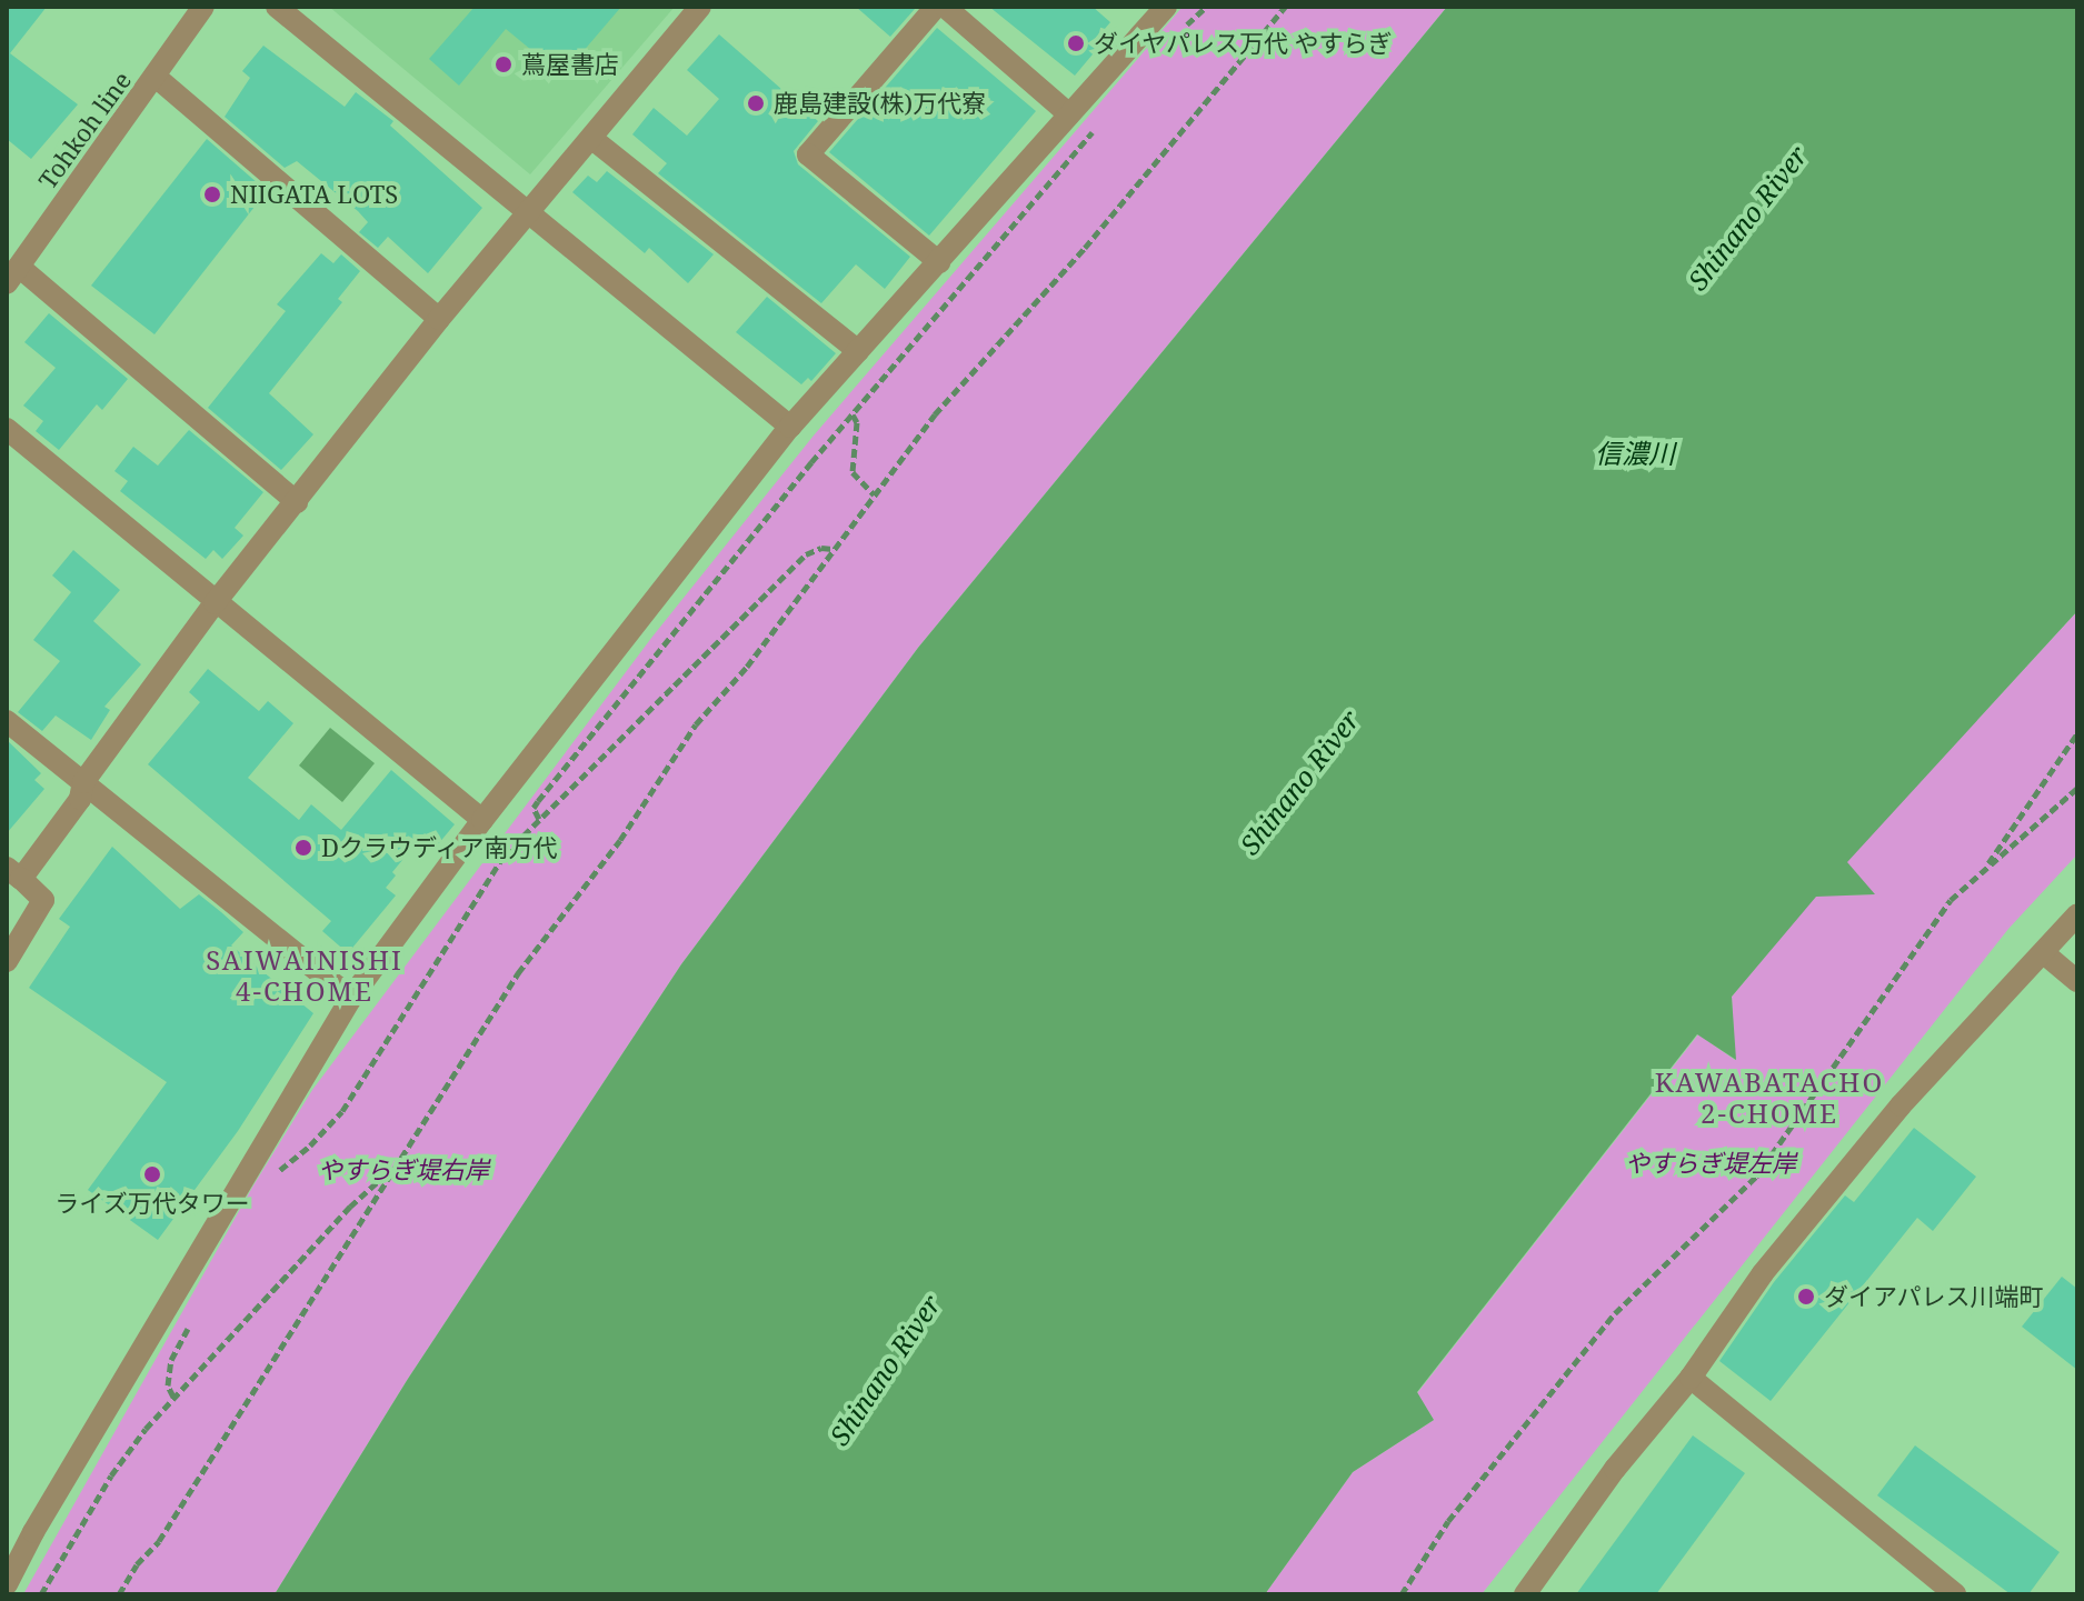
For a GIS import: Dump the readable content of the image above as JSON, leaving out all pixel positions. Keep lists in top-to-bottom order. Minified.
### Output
{"streets":{"street":["Tohkoh line"]},"districts":["SAIWAINISHI 4-CHOME","KAWABATACHO 2-CHOME"],"water":["Shinano River","信濃川"],"parks":["やすらぎ堤左岸","やすらぎ堤右岸"],"places":["ダイヤパレス万代 やすらぎ","蔦屋書店","鹿島建設(株)万代寮","NIIGATA LOTS","Dクラウディア南万代","ライズ万代タワー","ダイアパレス川端町"]}
